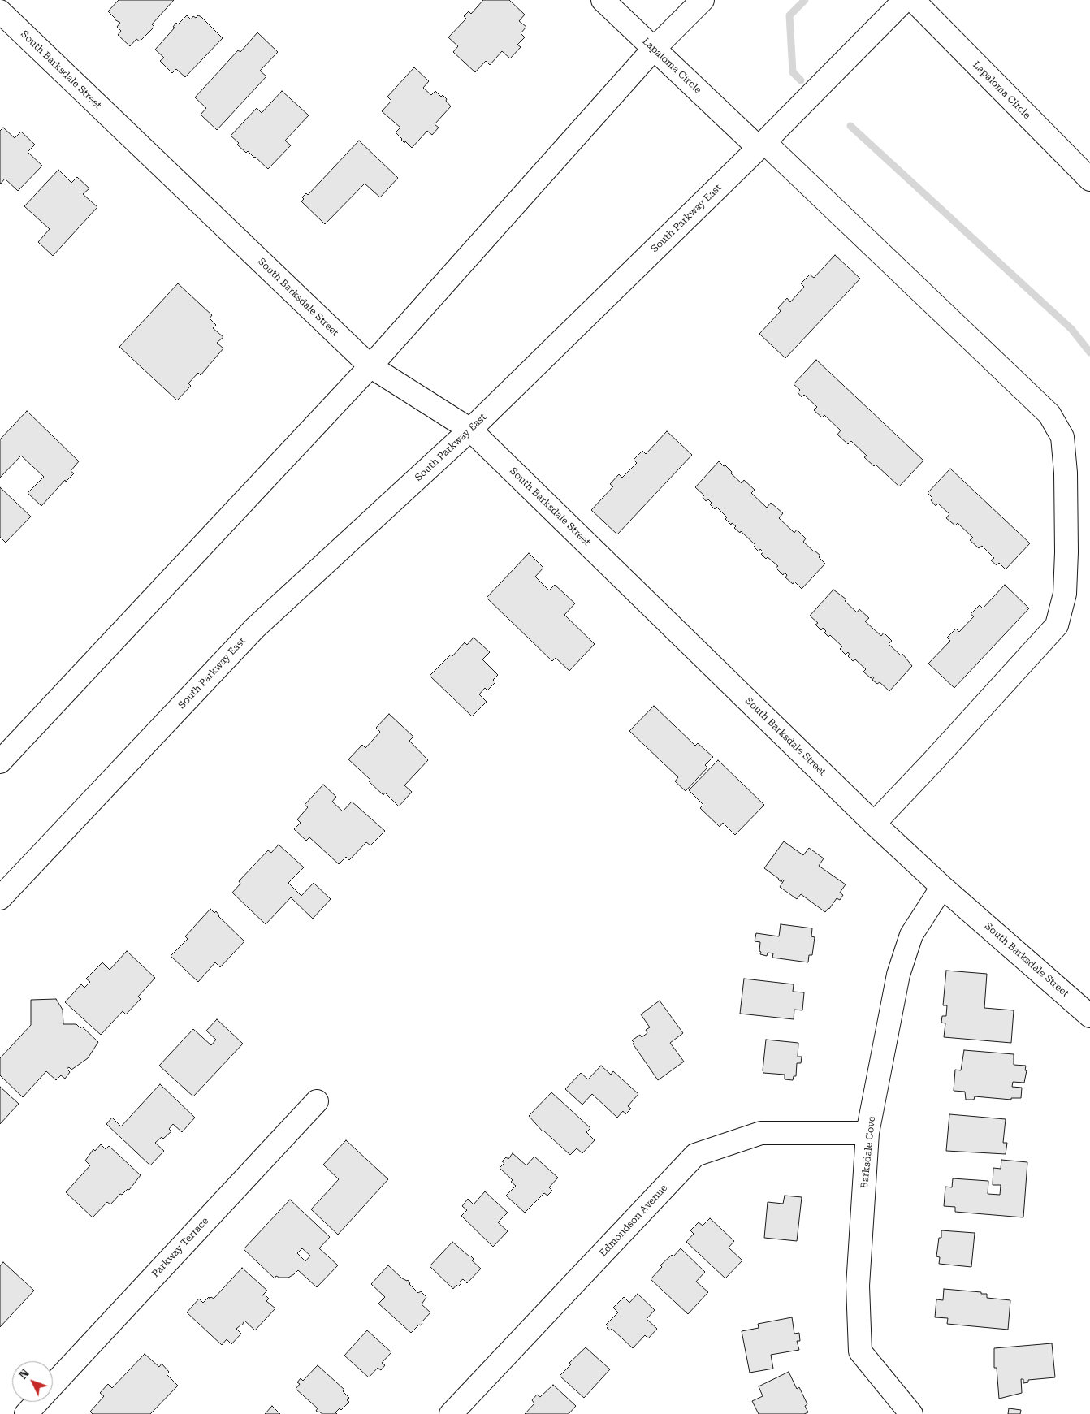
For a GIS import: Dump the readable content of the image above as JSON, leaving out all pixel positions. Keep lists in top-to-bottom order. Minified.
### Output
{"streets":{"street":["Lapaloma Circle","South Barksdale Street","South Parkway East","Barksdale Cove","Edmondson Avenue","Parkway Terrace"]},"crossings":[["Lapaloma Circle","South Barksdale Street"],["Lapaloma Circle","South Parkway East"],["South Barksdale Street","South Parkway East"],["South Barksdale Street","Barksdale Cove"],["Barksdale Cove","Edmondson Avenue"]],"north":"top left"}
